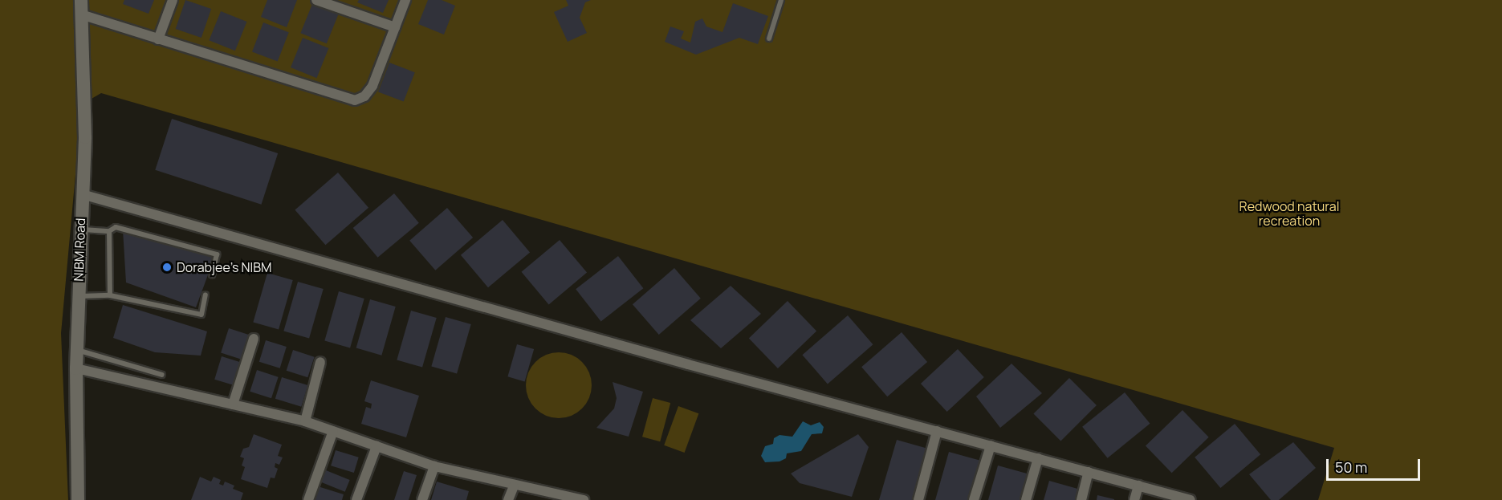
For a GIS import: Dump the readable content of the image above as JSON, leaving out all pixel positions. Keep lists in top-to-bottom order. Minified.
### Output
{"streets":{"main road":["NIBM Road"]},"parks":["Redwood natural recreation"],"places":["Dorabjee's NIBM"],"scale_bar":"50 m"}
